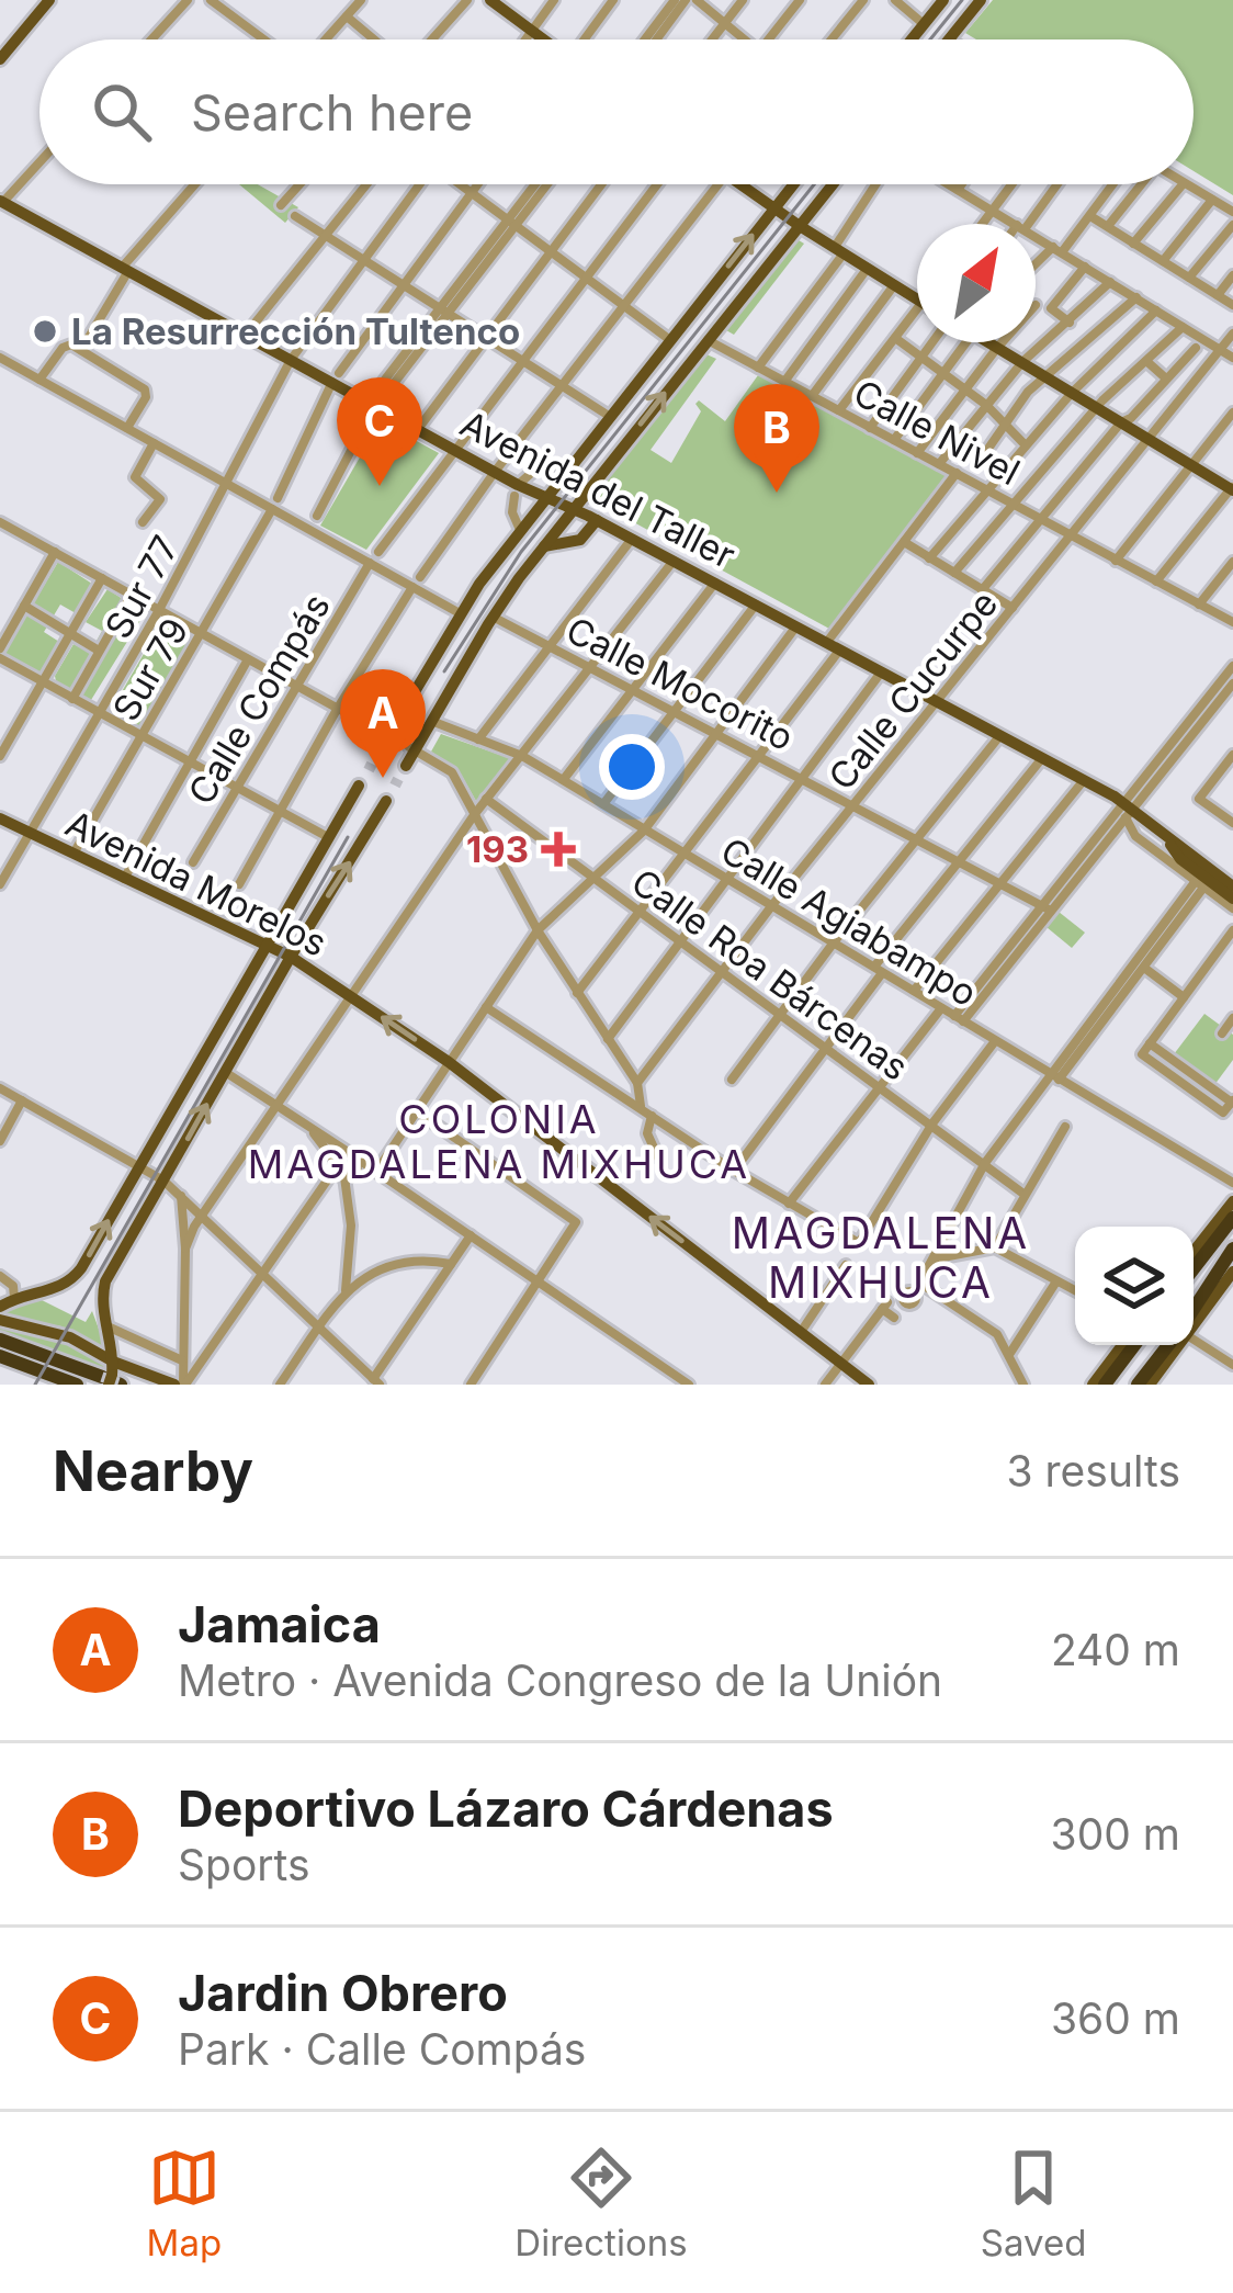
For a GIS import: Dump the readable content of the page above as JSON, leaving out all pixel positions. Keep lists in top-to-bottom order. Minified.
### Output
{"streets":{"main road":["Avenida del Taller","Avenida Morelos"],"street":["Calle Nivel","Sur 77","Sur 79","Calle Mocorito","Calle Cucurpe","Calle Compás","Calle Agiabampo","Calle Roa Bárcenas"]},"crossings":[["Calle Nivel","Calle Cucurpe"],["Avenida del Taller","Sur 77"],["Avenida del Taller","Calle Cucurpe"],["Sur 77","Avenida Morelos"],["Sur 79","Avenida Morelos"],["Calle Mocorito","Calle Cucurpe"],["Calle Cucurpe","Calle Agiabampo"],["Calle Cucurpe","Calle Roa Bárcenas"]],"one_way":["Avenida Morelos"],"districts":["COLONIA MAGDALENA MIXHUCA","MAGDALENA MIXHUCA"],"places":{"other":["La Resurrección Tultenco"],"health":["193"]},"north":"top right","page":{"search":"Search here","pins":["C","B","A"],"heading":["Nearby","3 results"],"list":[{"mark":"A","name":"Jamaica","note":"Metro · Avenida Congreso de la Unión","value":"240 m"},{"mark":"B","name":"Deportivo Lázaro Cárdenas","note":"Sports","value":"300 m"},{"mark":"C","name":"Jardin Obrero","note":"Park · Calle Compás","value":"360 m"}],"nav":["Map","Directions","Saved"]}}
